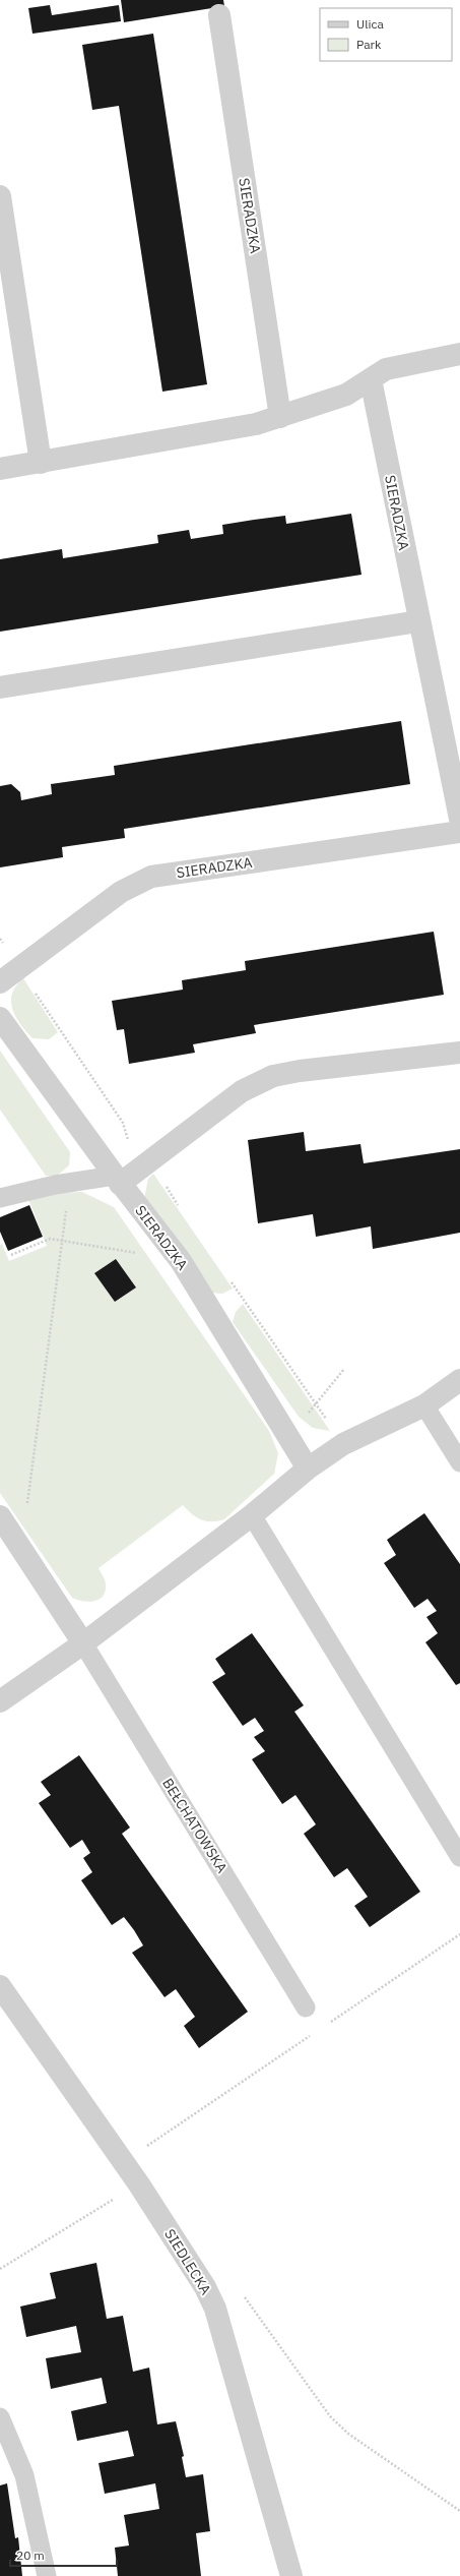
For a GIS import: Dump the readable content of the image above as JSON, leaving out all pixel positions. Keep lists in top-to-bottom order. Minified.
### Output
{"streets":{"street":["SIERADZKA","BEŁCHATOWSKA","SIEDLECKA"]},"legend":["Ulica","Park"],"scale_bar":"20 m"}
